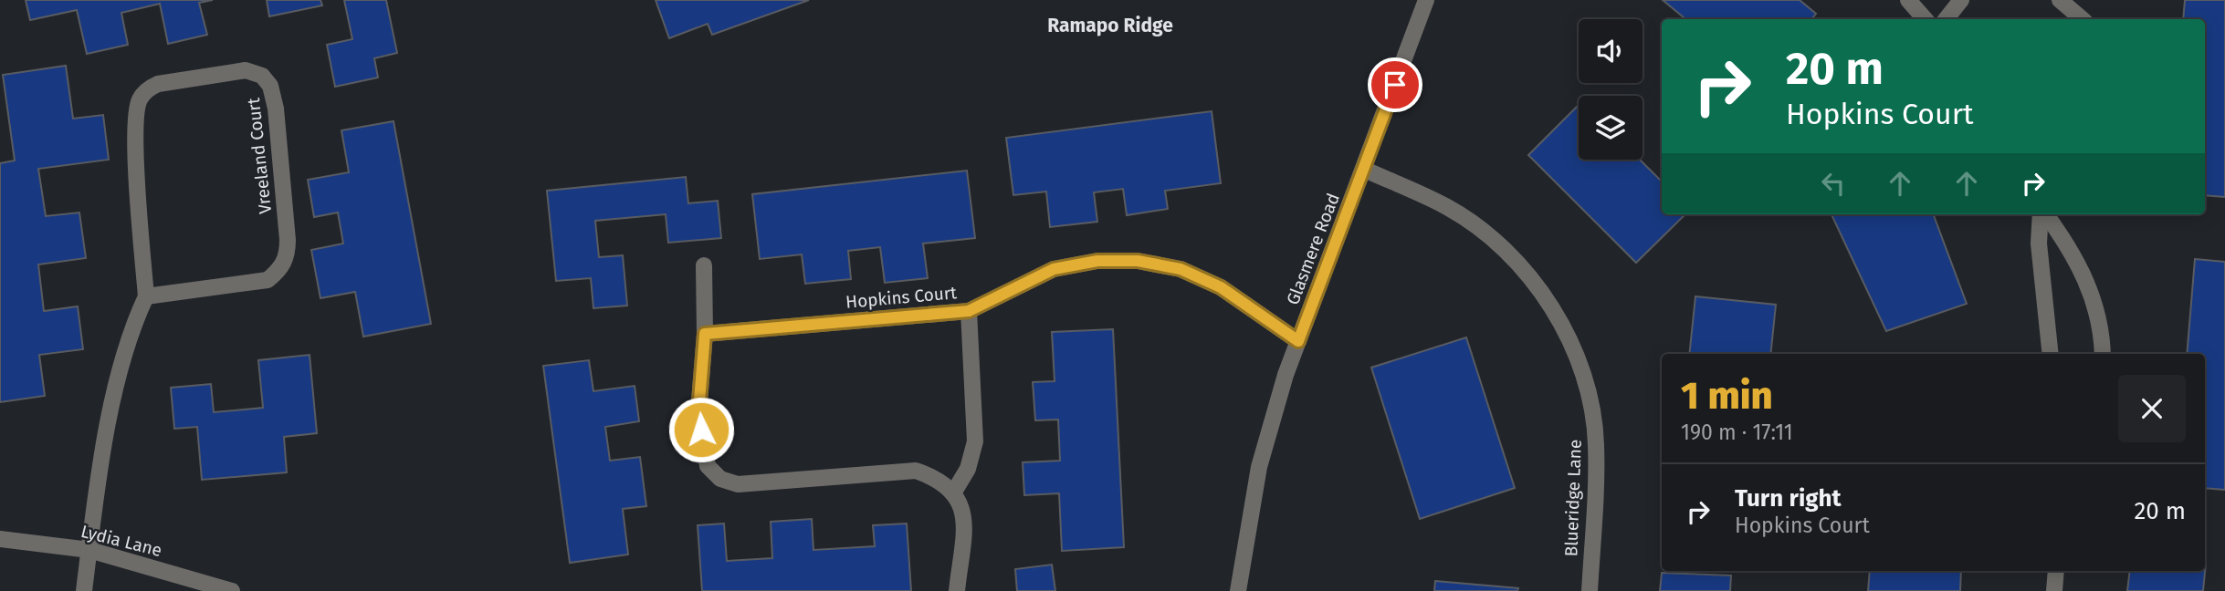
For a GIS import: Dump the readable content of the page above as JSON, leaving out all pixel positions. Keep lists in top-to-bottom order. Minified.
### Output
{"streets":{"street":["Vreeland Court","Glasmere Road","Hopkins Court","Blueridge Lane","Lydia Lane"]},"crossings":[["Vreeland Court","Lydia Lane"],["Glasmere Road","Hopkins Court"],["Glasmere Road","Blueridge Lane"]],"districts":["Ramapo Ridge"],"page":{"turn":["20 m","Hopkins Court"],"heading":["1 min","190 m · 17:11"],"list":[{"name":"Turn right","note":"Hopkins Court","value":"20 m"}]}}
